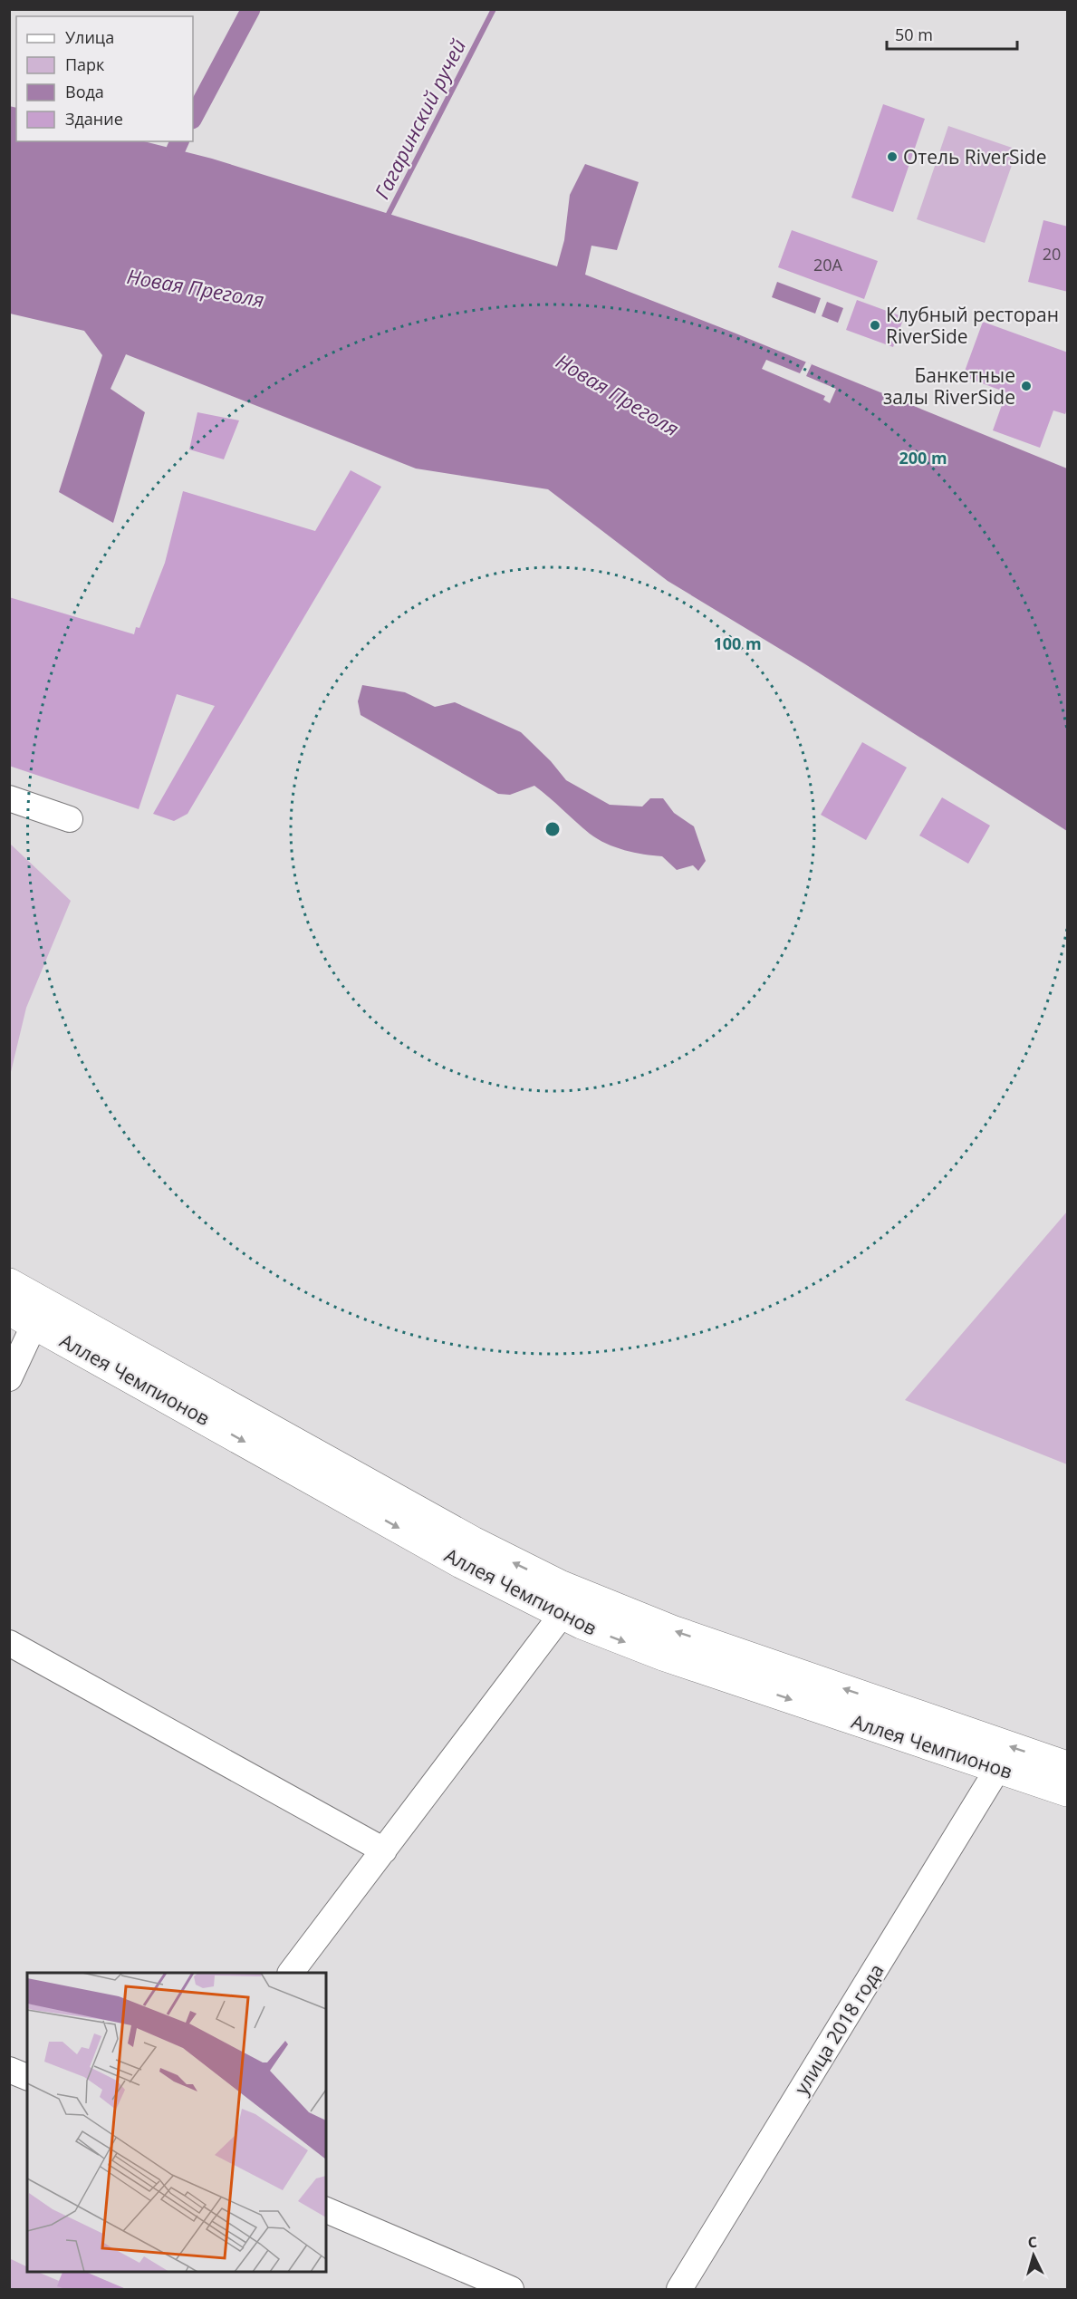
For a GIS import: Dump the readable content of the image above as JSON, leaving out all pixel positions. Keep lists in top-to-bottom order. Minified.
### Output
{"streets":{"main road":["Аллея Чемпионов"],"street":["улица 2018 года"]},"crossings":[["Аллея Чемпионов","улица 2018 года"]],"water":["Гагаринский ручей","Новая Преголя"],"places":["Отель RiverSide","Клубный ресторан RiverSide","Банкетные залы RiverSide"],"house_numbers":["20","20А"],"legend":["Улица","Парк","Вода","Здание"],"scale_bar":"50 m","north":"top","rings":["200 m","100 m"]}
